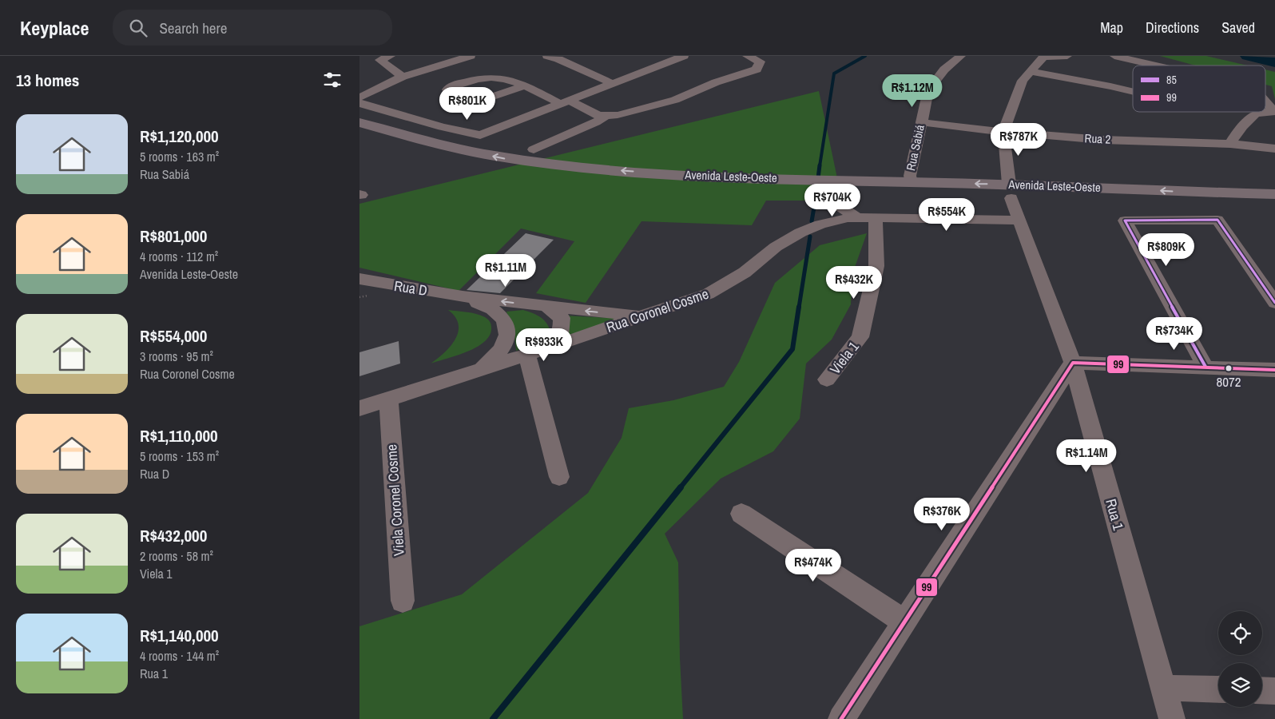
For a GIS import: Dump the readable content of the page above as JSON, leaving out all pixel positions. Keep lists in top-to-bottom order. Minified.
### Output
{"streets":{"main road":["Avenida Leste-Oeste"],"street":["Rua 2","Rua Sabiá","Rua D","Rua Coronel Cosme","Viela 1","Viela Coronel Cosme","Rua 1"]},"crossings":[["Rua 2","Rua Sabiá"],["Rua 2","Rua 1"],["Rua Sabiá","Avenida Leste-Oeste"],["Avenida Leste-Oeste","Rua 1"],["Rua D","Rua Coronel Cosme"],["Rua Coronel Cosme","Viela 1"],["Rua Coronel Cosme","Viela Coronel Cosme"],["Rua Coronel Cosme","Rua 1"]],"one_way":["Rua D"],"places":["8072"],"lines":["transit line 85","transit line 99"],"legend":["85","99"],"page":{"header":"Keyplace","search":"Search here","nav":["Map","Directions","Saved"],"heading":"13 homes","price":["R$1.12M","R$801K","R$787K","R$704K","R$554K","R$809K","R$1.11M","R$432K","R$734K","R$933K","R$1.14M","R$376K","R$474K"],"list":[{"name":"R$1,120,000","note":"5 rooms · 163 m² · Rua Sabiá"},{"name":"R$801,000","note":"4 rooms · 112 m² · Avenida Leste-Oeste"},{"name":"R$554,000","note":"3 rooms · 95 m² · Rua Coronel Cosme"},{"name":"R$1,110,000","note":"5 rooms · 153 m² · Rua D"},{"name":"R$432,000","note":"2 rooms · 58 m² · Viela 1"},{"name":"R$1,140,000","note":"4 rooms · 144 m² · Rua 1"}]}}
